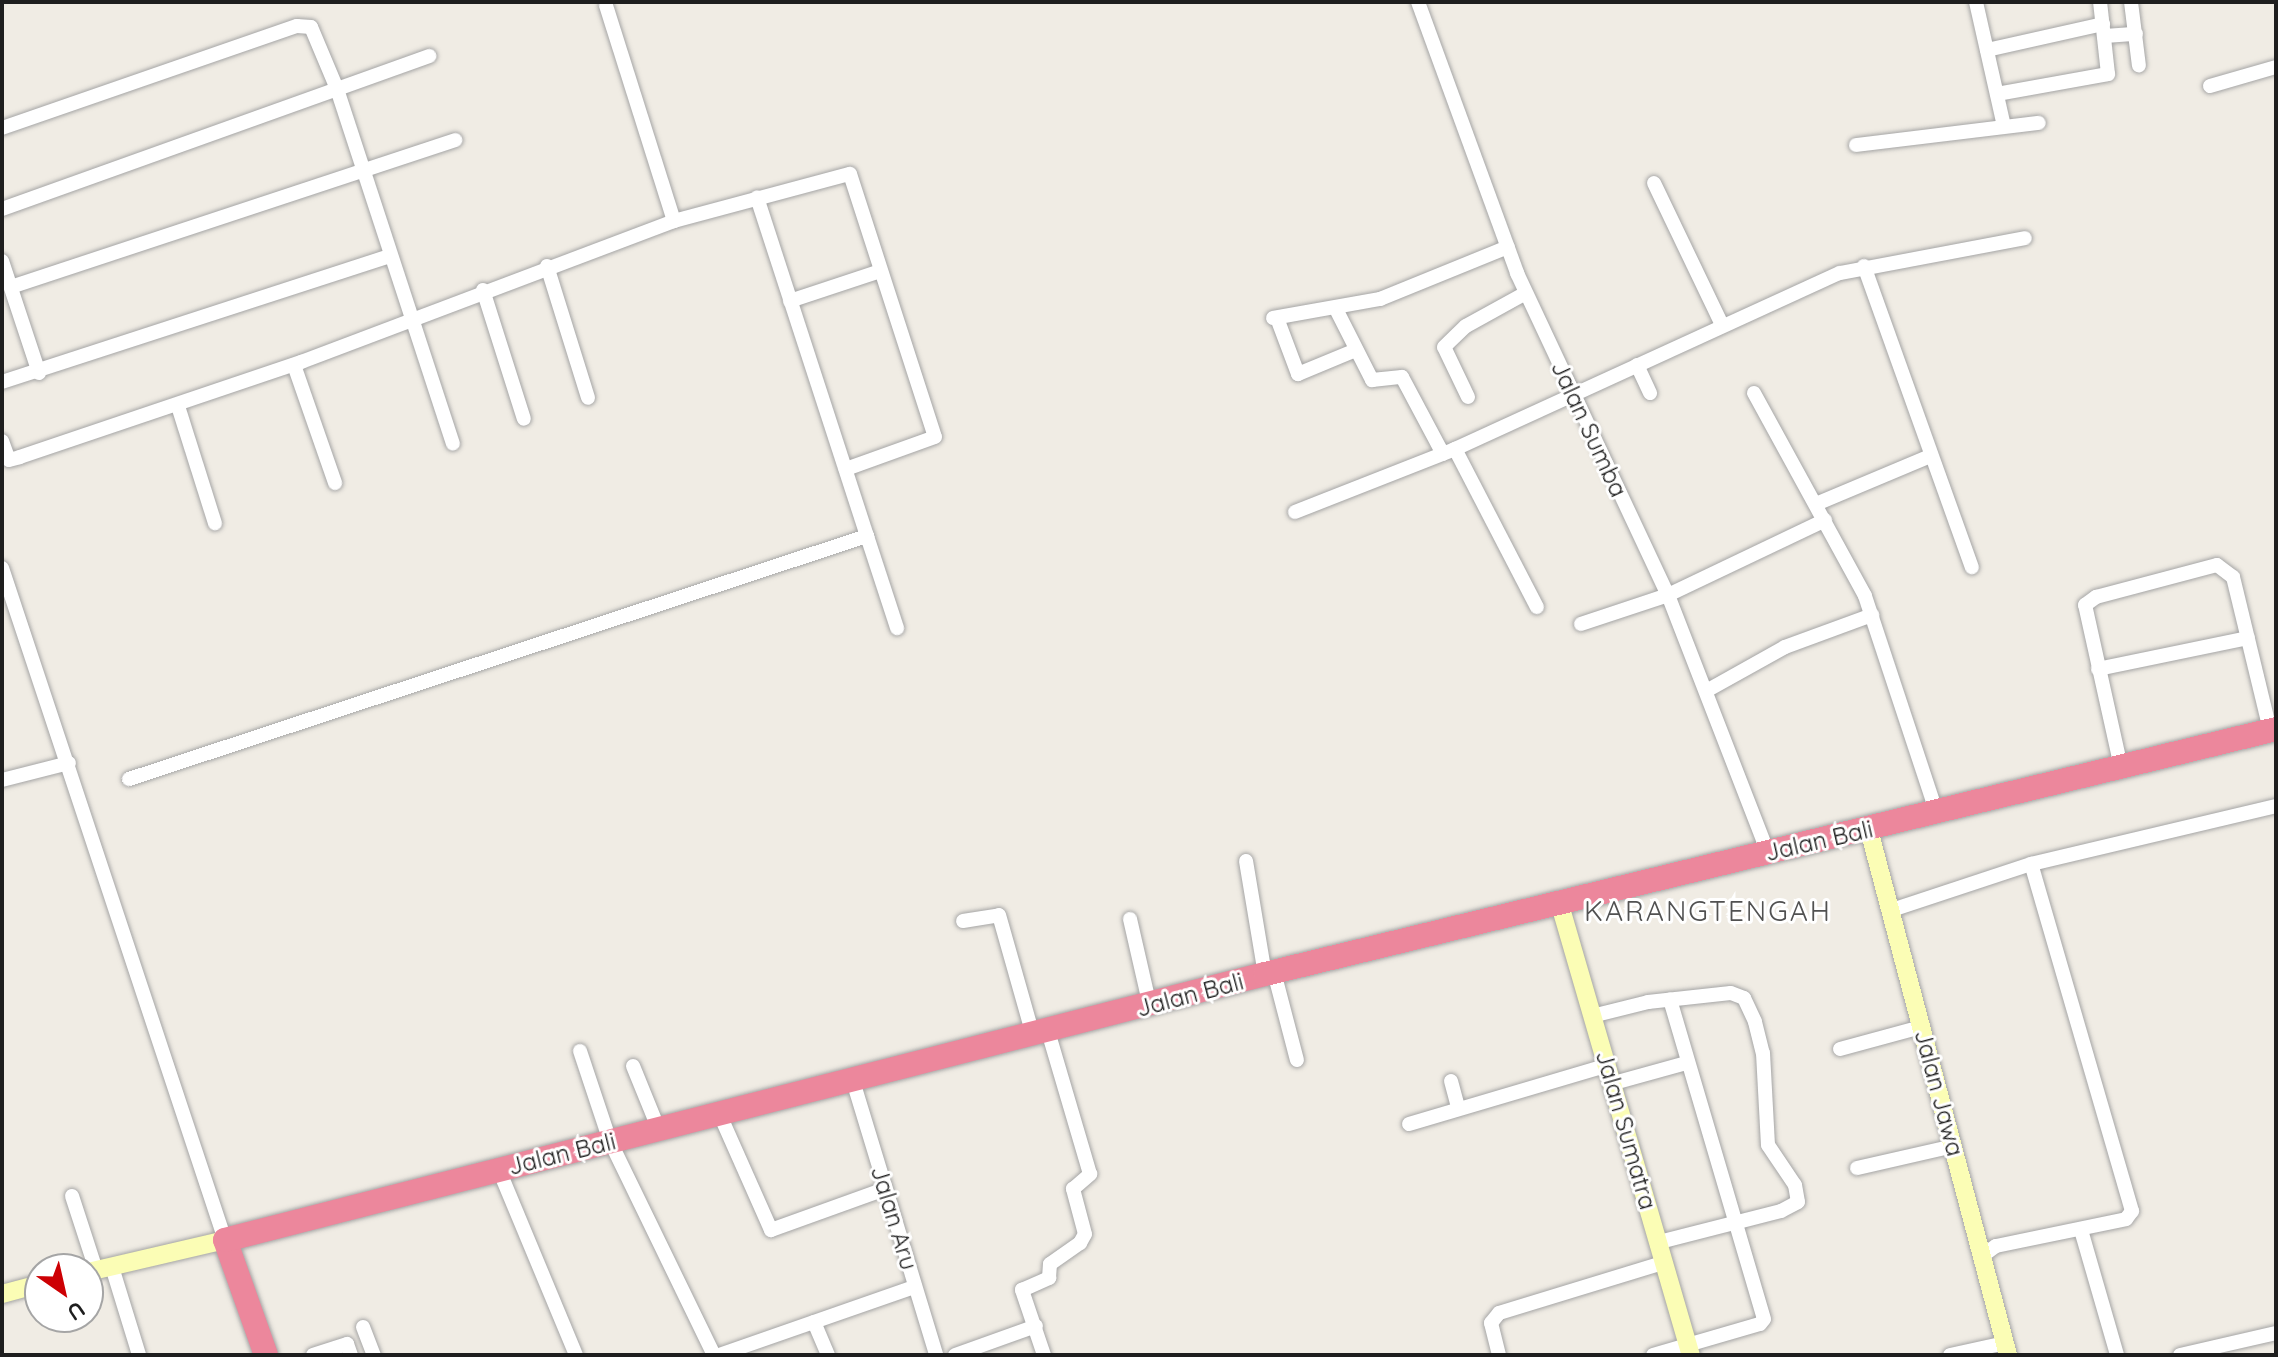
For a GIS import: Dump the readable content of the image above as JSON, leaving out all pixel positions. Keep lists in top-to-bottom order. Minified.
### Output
{"streets":{"highway":["Jalan Bali"],"main road":["Jalan Jawa","Jalan Sumatra"],"street":["Jalan Sumba","Jalan Aru"]},"crossings":[["Jalan Sumba","Jalan Bali"],["Jalan Bali","Jalan Jawa"],["Jalan Bali","Jalan Sumatra"],["Jalan Bali","Jalan Aru"]],"districts":["KARANGTENGAH"],"north":"bottom right"}
